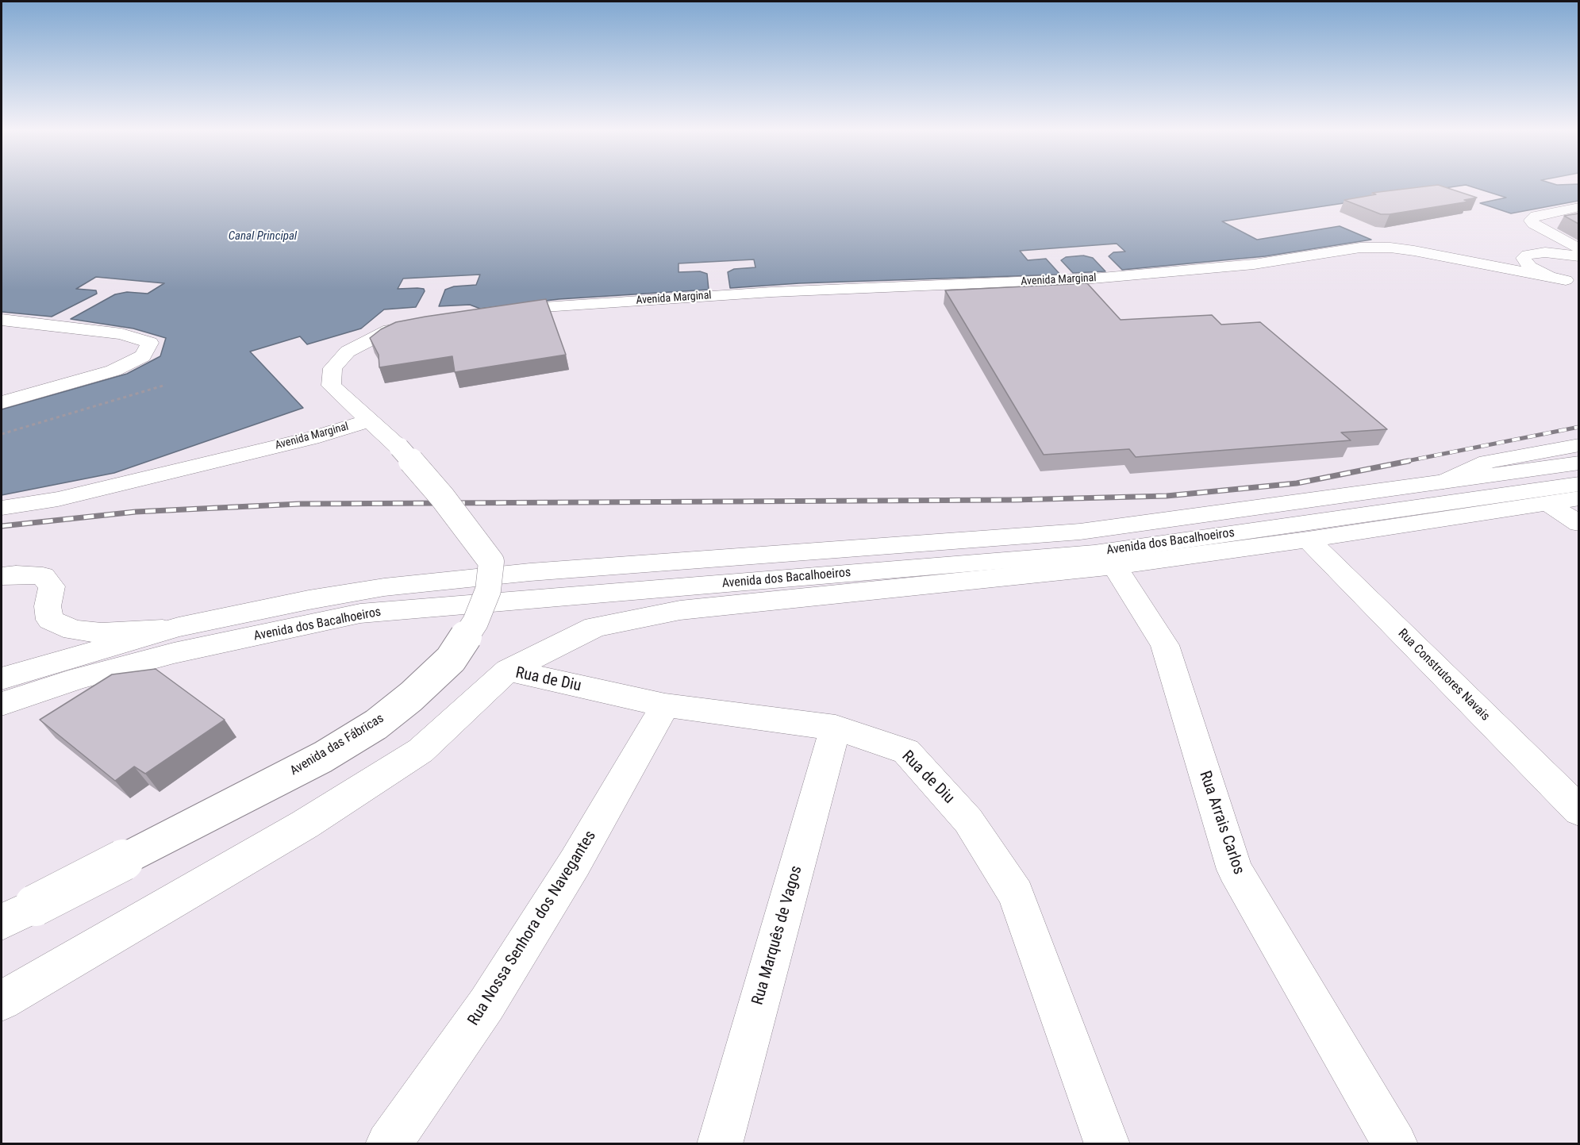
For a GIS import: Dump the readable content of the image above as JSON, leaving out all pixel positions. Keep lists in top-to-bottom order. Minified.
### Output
{"streets":{"street":["Avenida Marginal","Avenida dos Bacalhoeiros","Rua Construtores Navais","Rua de Diu","Avenida das Fábricas","Rua Arrais Carlos","Rua Nossa Senhora dos Navegantes","Rua Marquês de Vagos"]},"crossings":[["Avenida Marginal","Avenida das Fábricas"],["Rua de Diu","Rua Nossa Senhora dos Navegantes"],["Rua de Diu","Rua Marquês de Vagos"]],"water":["Canal Principal"]}
